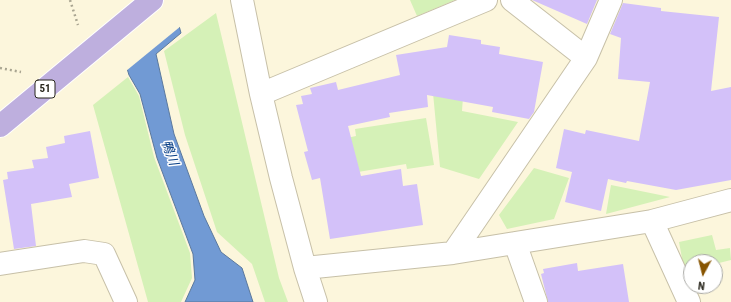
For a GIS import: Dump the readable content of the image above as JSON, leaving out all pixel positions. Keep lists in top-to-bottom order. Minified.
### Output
{"streets":{"main road":["51"]},"water":["鴨川"],"north":"bottom"}
